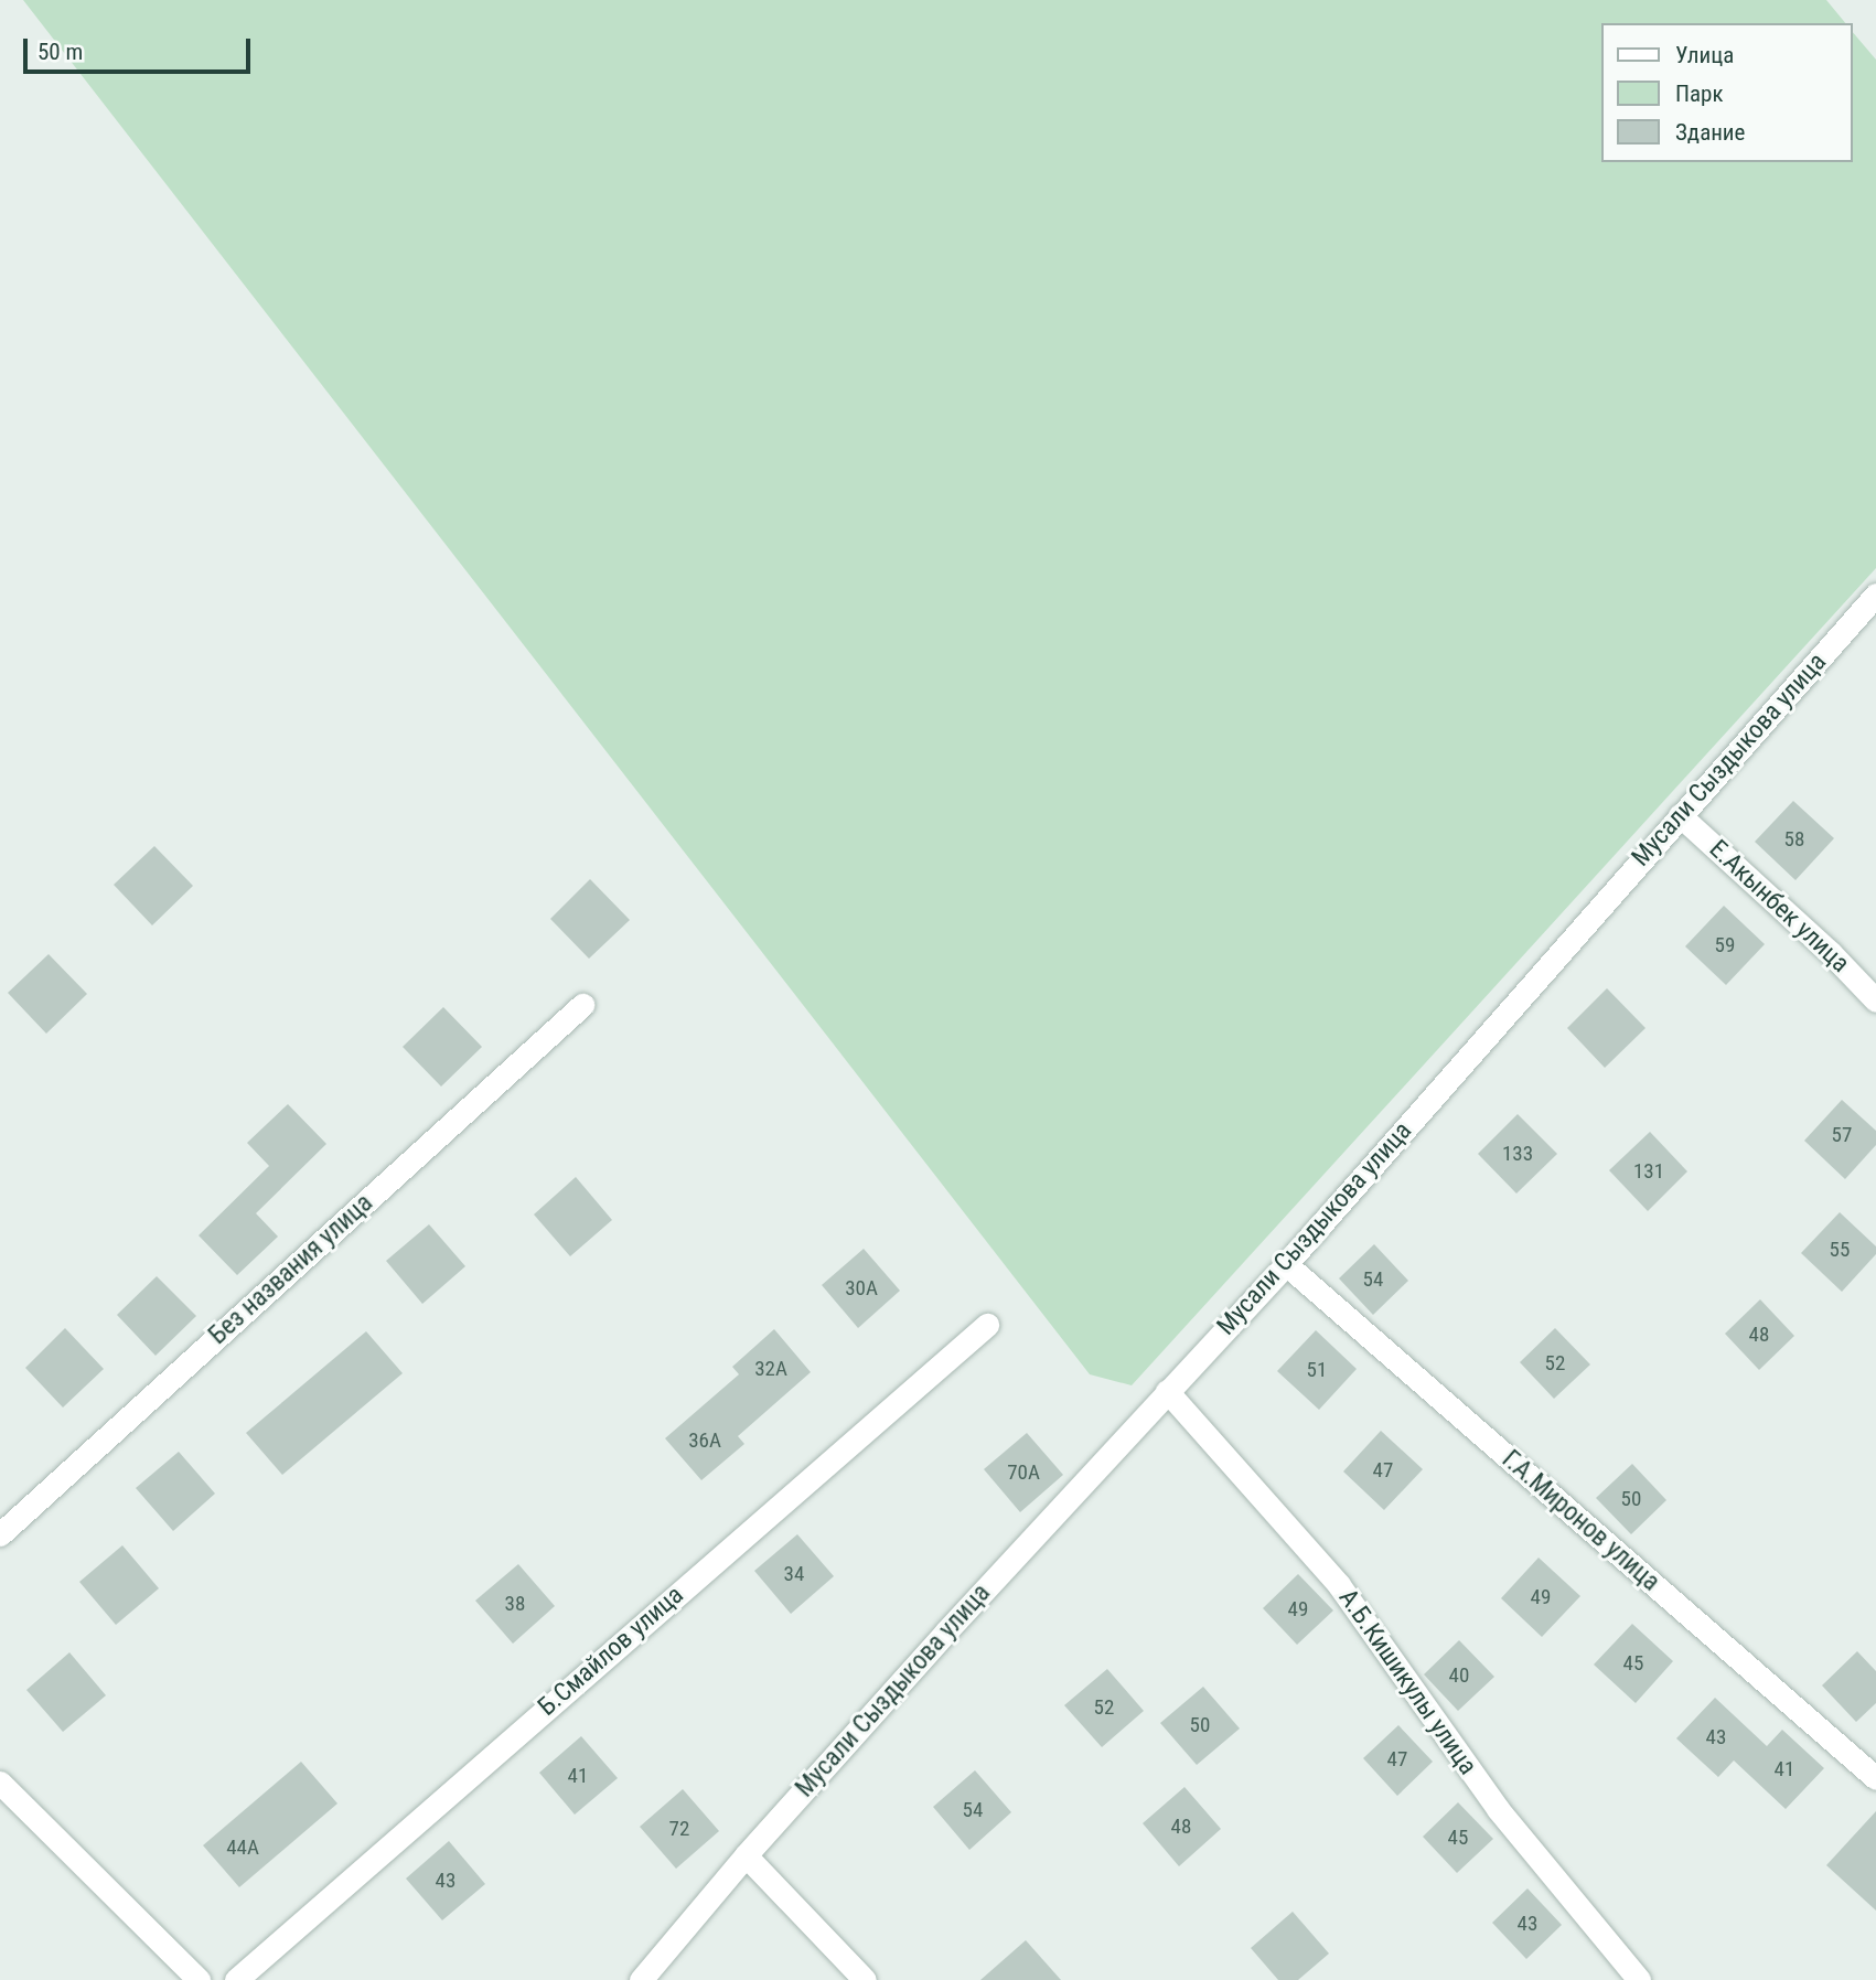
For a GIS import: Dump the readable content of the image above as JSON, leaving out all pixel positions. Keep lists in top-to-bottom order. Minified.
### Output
{"streets":{"street":["Мусали Сыздыкова улица","Е.Акынбек улица","Без названия улица","Г.А.Миронов улица","Б.Смайлов улица","А.Б.Кишикулы улица"]},"crossings":[["Мусали Сыздыкова улица","Е.Акынбек улица"],["Мусали Сыздыкова улица","Г.А.Миронов улица"],["Мусали Сыздыкова улица","А.Б.Кишикулы улица"]],"house_numbers":["58","59","57","133","131","55","54","30А","48","52","32А","51","36А","47","70А","50","34","49","38","49","45","40","52","50","43","47","41","41","54","48","72","45","44А","43","43"],"legend":["Улица","Парк","Здание"],"scale_bar":"50 m"}
